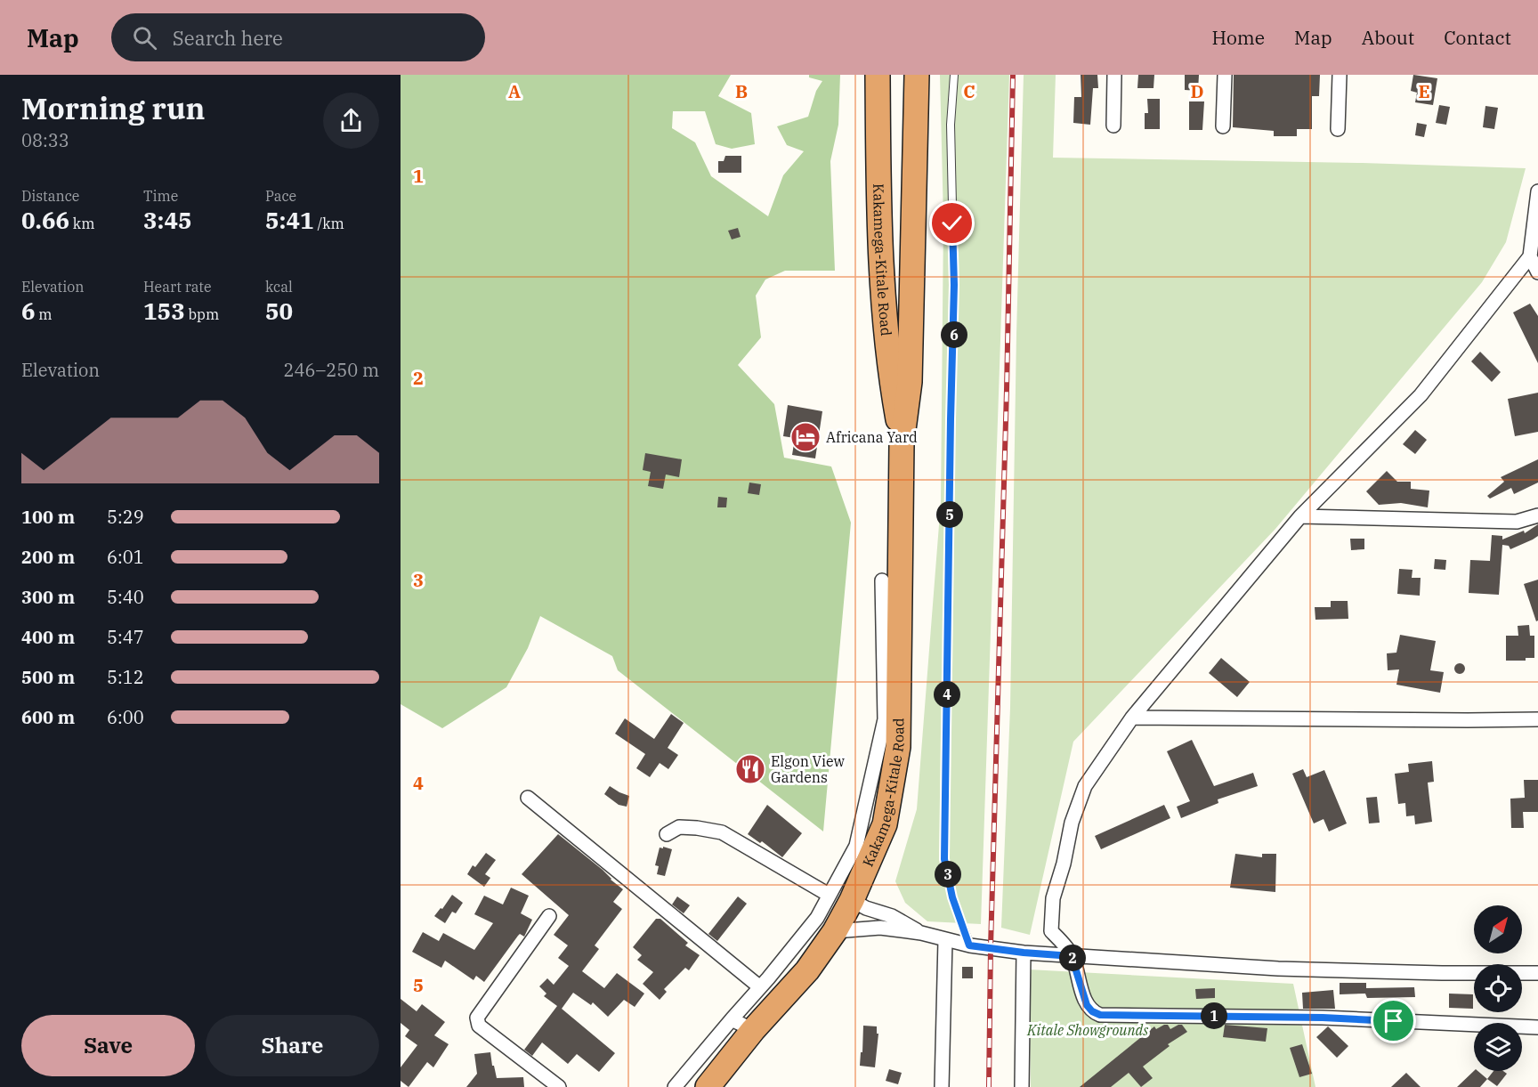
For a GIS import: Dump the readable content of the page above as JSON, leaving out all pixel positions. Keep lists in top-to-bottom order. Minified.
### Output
{"streets":{"highway":["Kakamega-Kitale Road"]},"parks":["Kitale Showgrounds"],"places":{"hotel":["Africana Yard"],"restaurant":["Elgon View Gardens"]},"north":"top right","page":{"header":"Map","search":"Search here","nav":["Home","Map","About","Contact"],"heading":["Morning run","08:33"],"stats":[["Distance","0.66 km"],["Time","3:45"],["Pace","5:41 /km"],["Elevation","6 m"],["Heart rate","153 bpm"],["kcal","50"]],"pins":["6","5","4","3","2","1"],"chart":["Elevation","246–250 m"],"list":[{"name":"100 m","note":"5:29"},{"name":"200 m","note":"6:01"},{"name":"300 m","note":"5:40"},{"name":"400 m","note":"5:47"},{"name":"500 m","note":"5:12"},{"name":"600 m","note":"6:00"}],"buttons":["Save","Share"]},"grid":{"columns":["A","B","C","D","E"],"rows":["1","2","3","4","5"]}}
